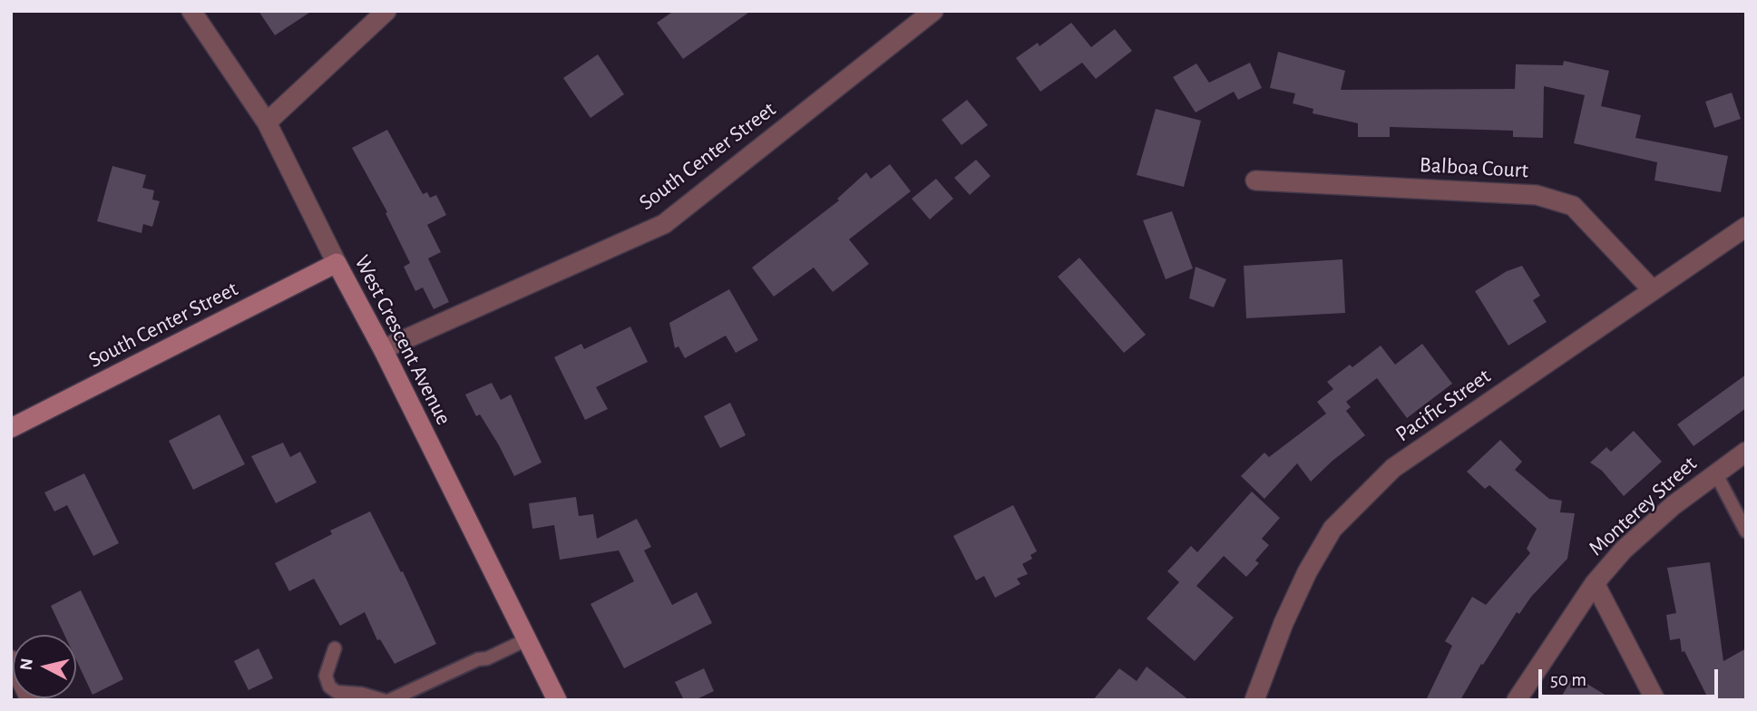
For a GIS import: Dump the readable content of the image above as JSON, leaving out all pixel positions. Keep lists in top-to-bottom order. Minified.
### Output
{"streets":{"street":["South Center Street","Balboa Court","West Crescent Avenue","Pacific Street","Monterey Street"]},"crossings":[["South Center Street","West Crescent Avenue"],["Balboa Court","Pacific Street"]],"scale_bar":"50 m","north":"left"}
